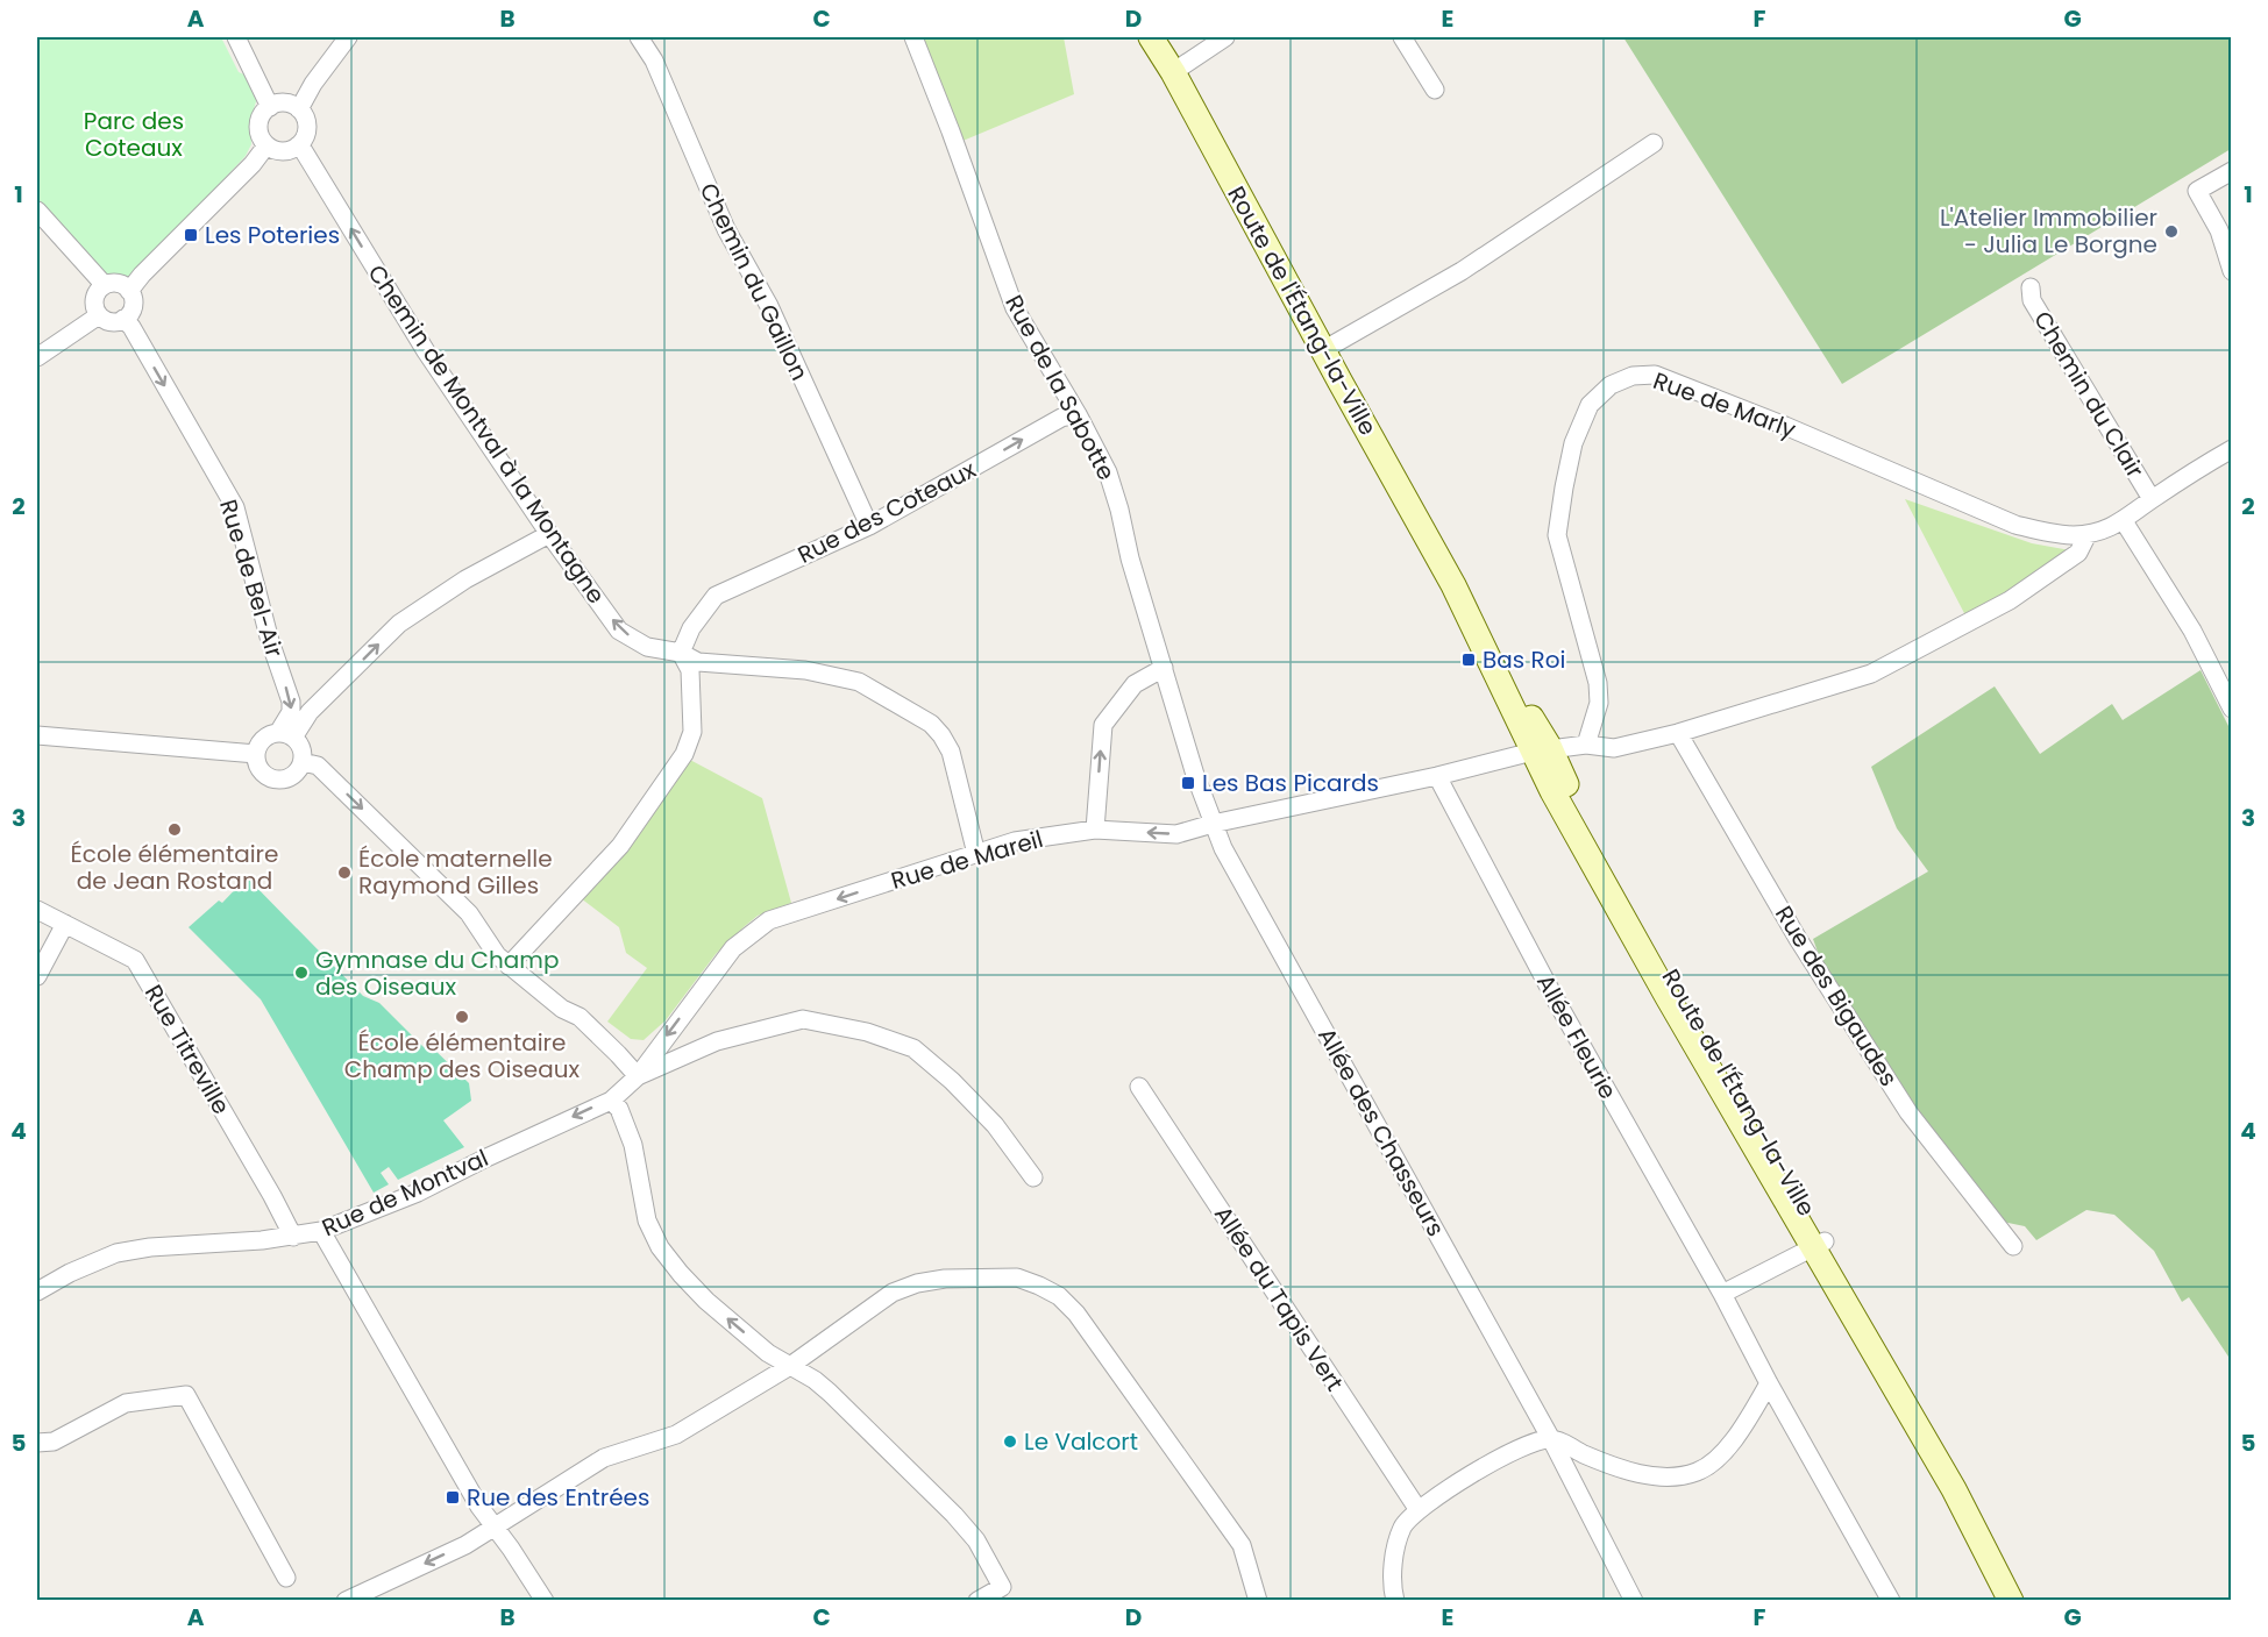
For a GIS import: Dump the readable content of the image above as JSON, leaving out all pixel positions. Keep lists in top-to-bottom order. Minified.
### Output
{"streets":{"street":["Chemin du Gaillon","Route de l'Étang-la-Ville","Rue de la Sabotte","Chemin du Clair","Rue de Marly","Chemin de Montval à la Montagne","Rue des Coteaux","Rue de Bel-Air","Rue de Mareil","Rue des Bigaudes","Allée Fleurie","Rue Titreville","Allée des Chasseurs","Rue de Montval","Allée du Tapis Vert"]},"crossings":[["Chemin du Gaillon","Rue des Coteaux"],["Route de l'Étang-la-Ville","Rue de Mareil"],["Rue de la Sabotte","Rue des Coteaux"],["Rue de la Sabotte","Rue de Mareil"],["Rue de la Sabotte","Allée des Chasseurs"],["Chemin du Clair","Rue de Marly"],["Chemin de Montval à la Montagne","Rue des Coteaux"],["Chemin de Montval à la Montagne","Rue de Mareil"],["Rue de Mareil","Allée Fleurie"],["Rue de Mareil","Allée des Chasseurs"],["Rue de Mareil","Rue de Montval"],["Rue Titreville","Rue de Montval"]],"one_way":["Chemin de Montval à la Montagne","Rue des Coteaux","Rue de Bel-Air","Rue de Mareil","Rue de Montval"],"parks":["Parc des Coteaux"],"places":{"other":["L'Atelier Immobilier - Julia Le Borgne","École élémentaire de Jean Rostand","École maternelle Raymond Gilles","Gymnase du Champ des Oiseaux","École élémentaire Champ des Oiseaux","Le Valcort"],"transit":["Les Poteries","Bas Roi","Les Bas Picards","Rue des Entrées"]},"grid":{"columns":["A","B","C","D","E","F","G"],"rows":["1","2","3","4","5"]}}
